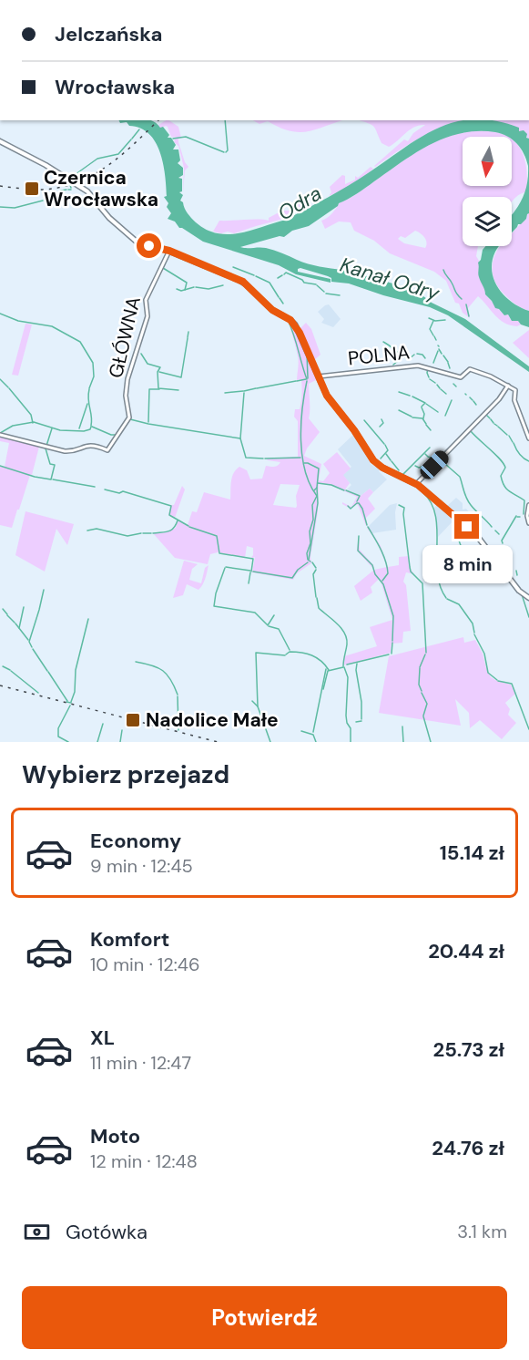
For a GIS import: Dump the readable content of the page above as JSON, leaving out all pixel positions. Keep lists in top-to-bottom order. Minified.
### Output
{"streets":{"street":["GŁÓWNA","POLNA"]},"water":["Odra","Kanał Odry"],"places":{"transit":["Czernica Wrocławska","Nadolice Małe"]},"north":"bottom","page":{"banner":["Jelczańska","Wrocławska"],"bubble":"8 min","heading":"Wybierz przejazd","list":[{"name":"Economy","note":"9 min · 12:45","value":"15.14 zł"},{"name":"Komfort","note":"10 min · 12:46","value":"20.44 zł"},{"name":"XL","note":"11 min · 12:47","value":"25.73 zł"},{"name":"Moto","note":"12 min · 12:48","value":"24.76 zł"}],"pay":["Gotówka","3.1 km"],"buttons":"Potwierdź"}}
